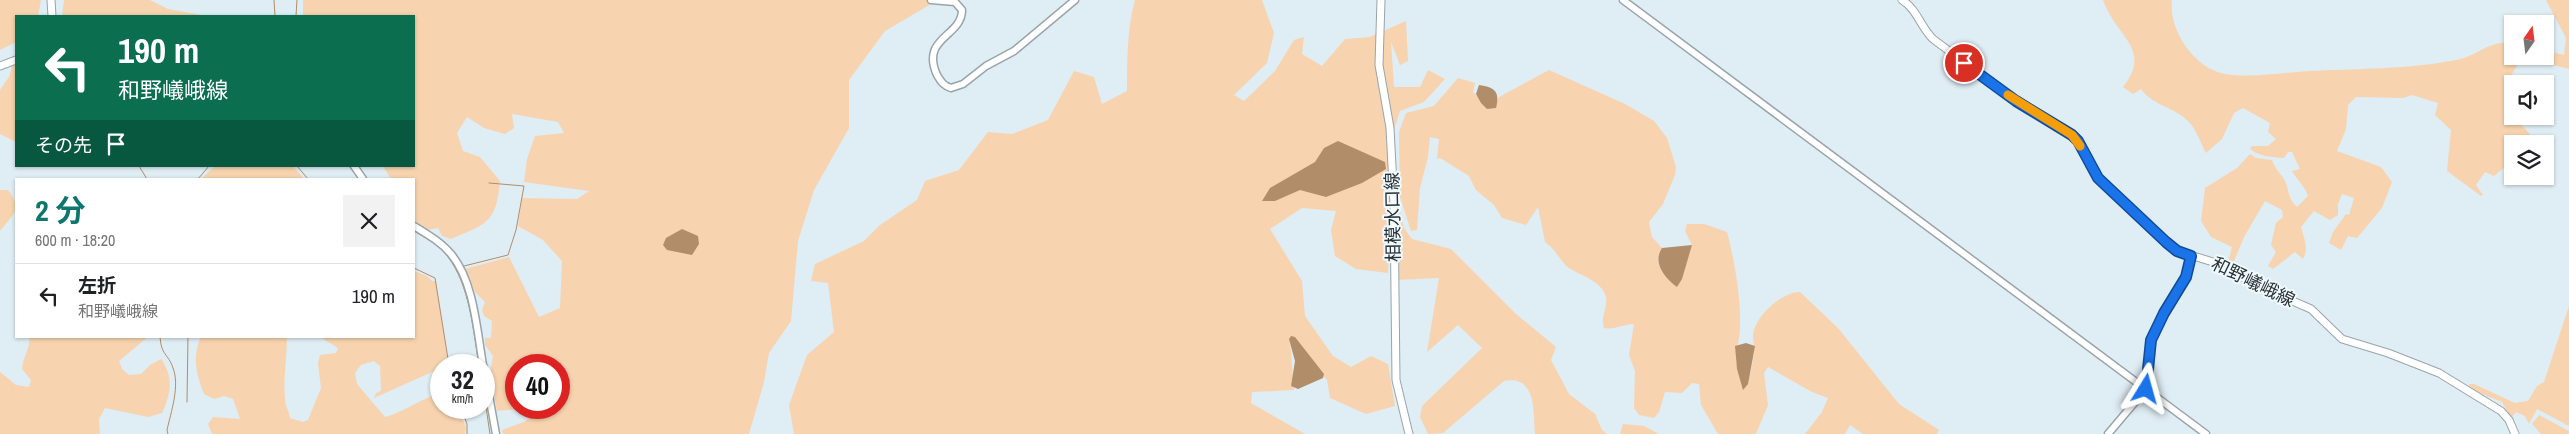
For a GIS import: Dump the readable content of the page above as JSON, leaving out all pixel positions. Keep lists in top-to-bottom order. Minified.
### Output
{"streets":{"main road":["相模水口線","和野嶬峨線"]},"north":"top","page":{"turn":["190 m","和野嶬峨線"],"then":"その先","heading":["2 分","600 m · 18:20"],"list":[{"name":"左折","note":"和野嶬峨線","value":"190 m"}],"speed":"32 km/h","limit":"40"}}
